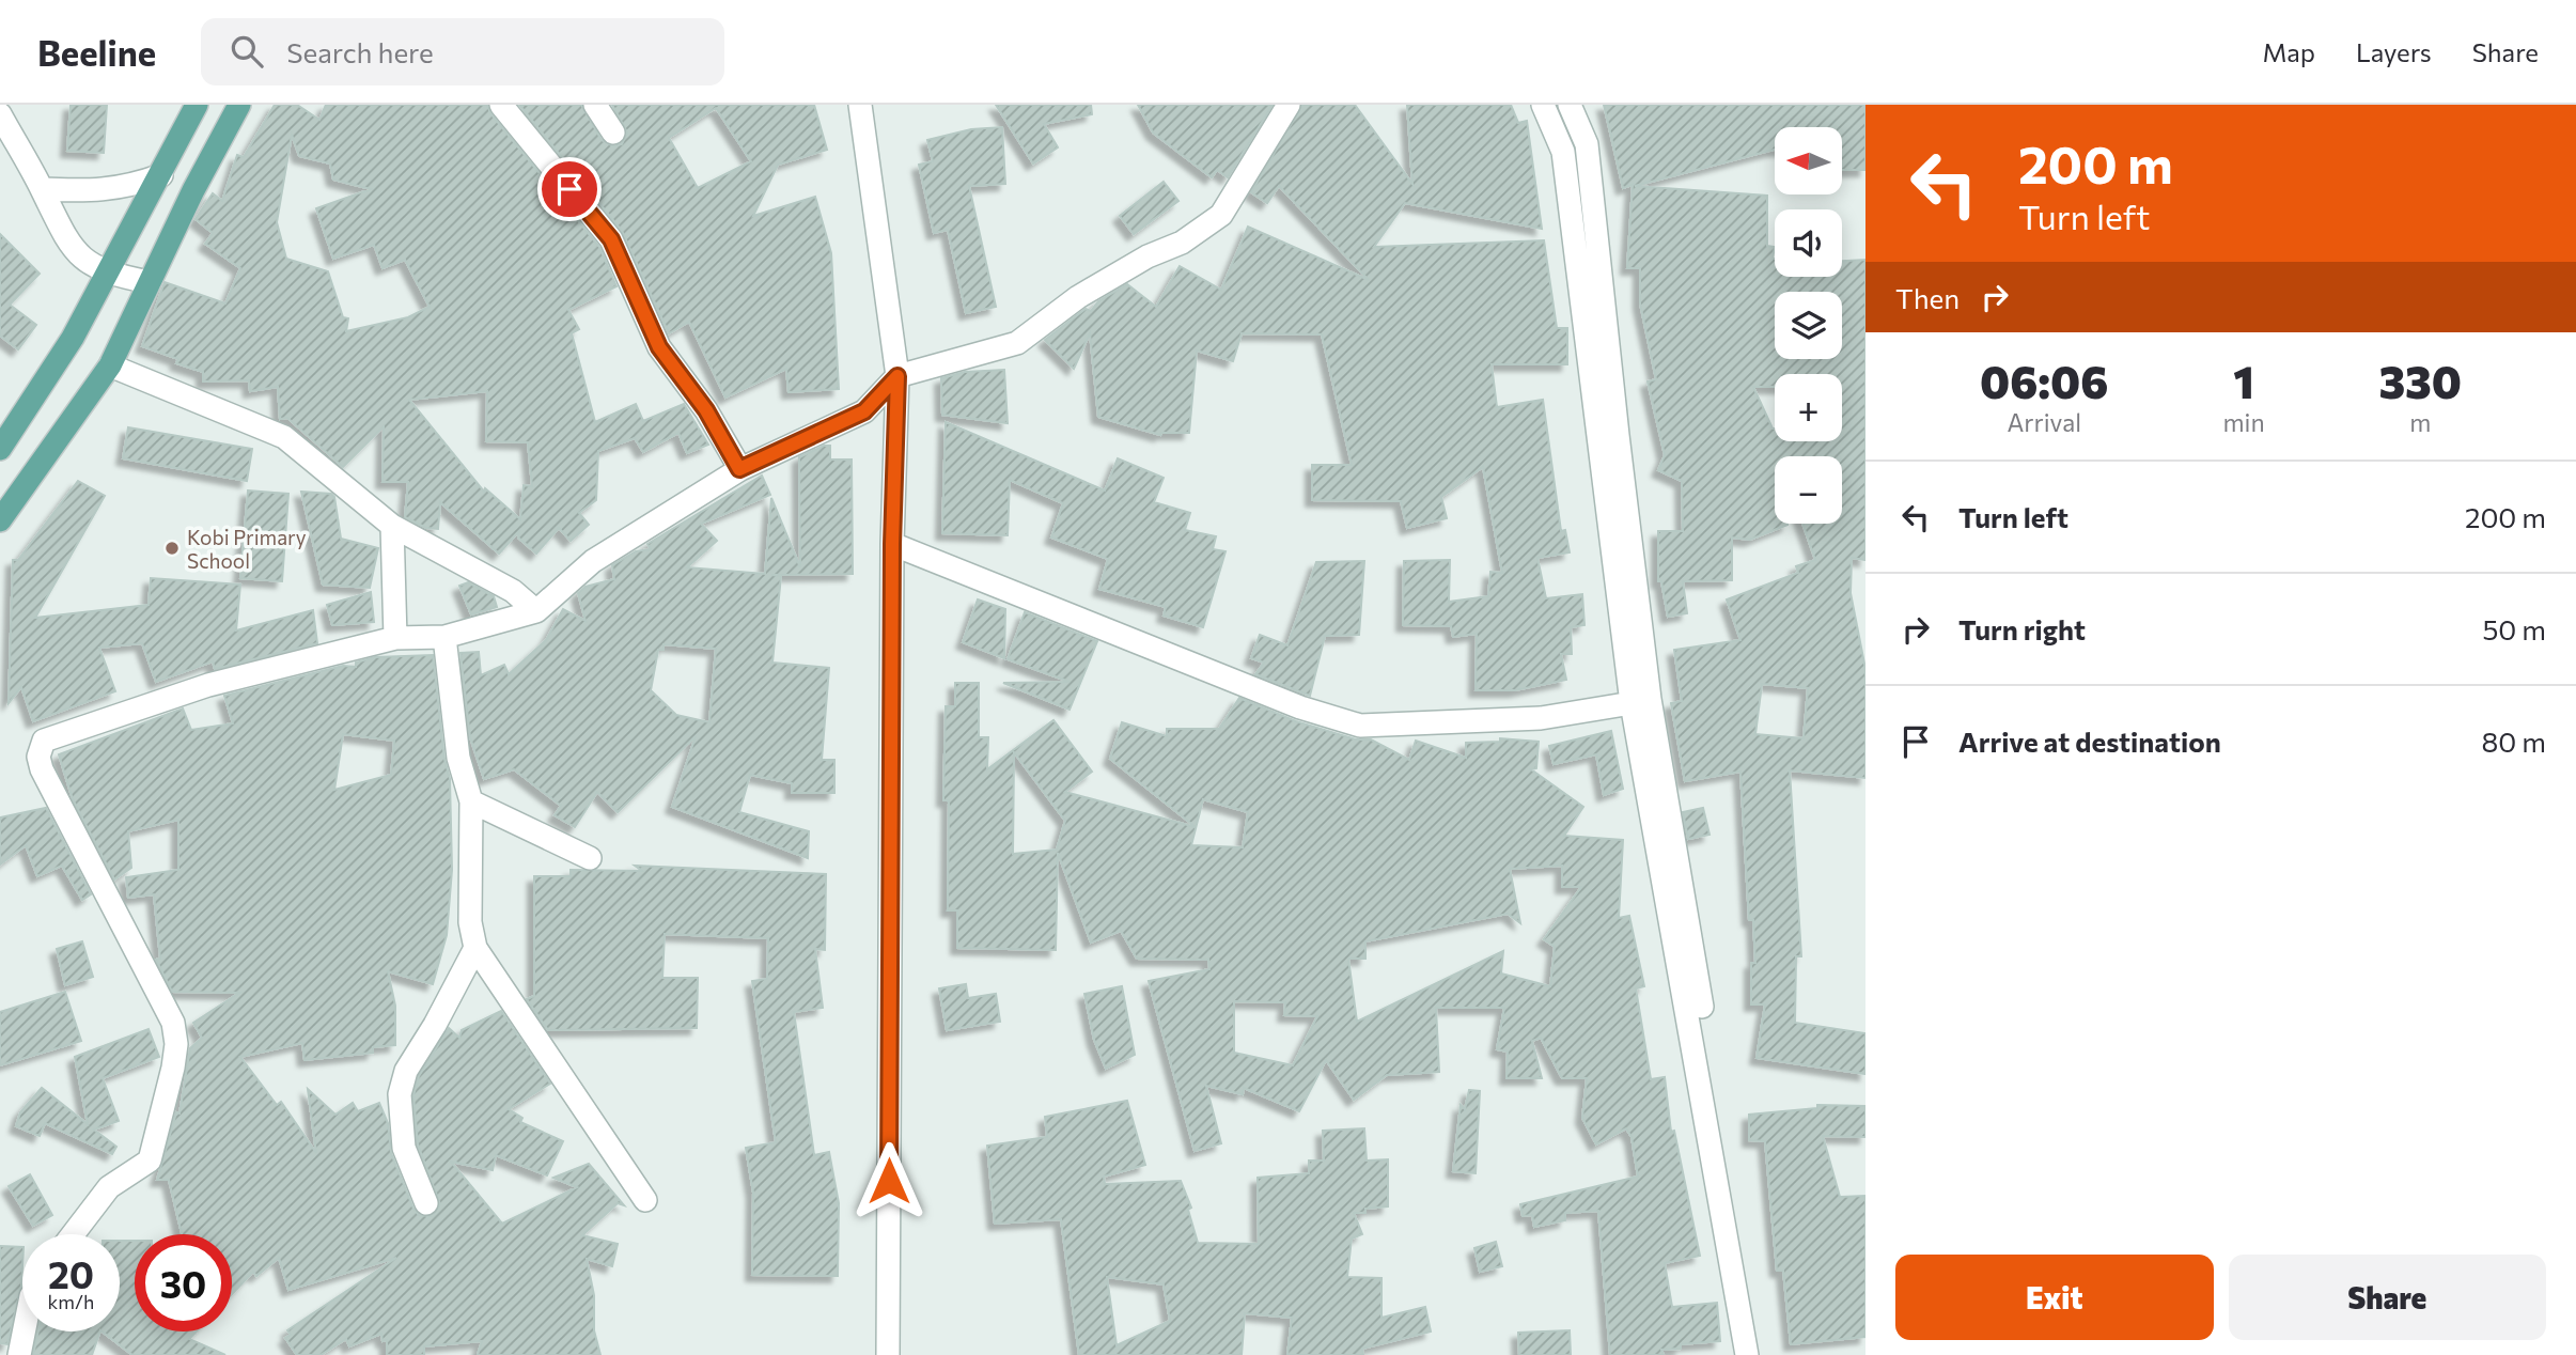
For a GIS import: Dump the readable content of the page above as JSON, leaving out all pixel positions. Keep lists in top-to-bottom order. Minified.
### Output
{"places":["Kobi Primary School"],"north":"left","page":{"header":"Beeline","search":"Search here","nav":["Map","Layers","Share"],"turn":["200 m","Turn left"],"map_buttons":["+","−"],"then":"Then","eta":["06:06","Arrival","1","min","330","m"],"list":[{"name":"Turn left","value":"200 m"},{"name":"Turn right","value":"50 m"},{"name":"Arrive at destination","value":"80 m"}],"speed":"20 km/h","limit":"30","buttons":["Exit","Share"]}}
